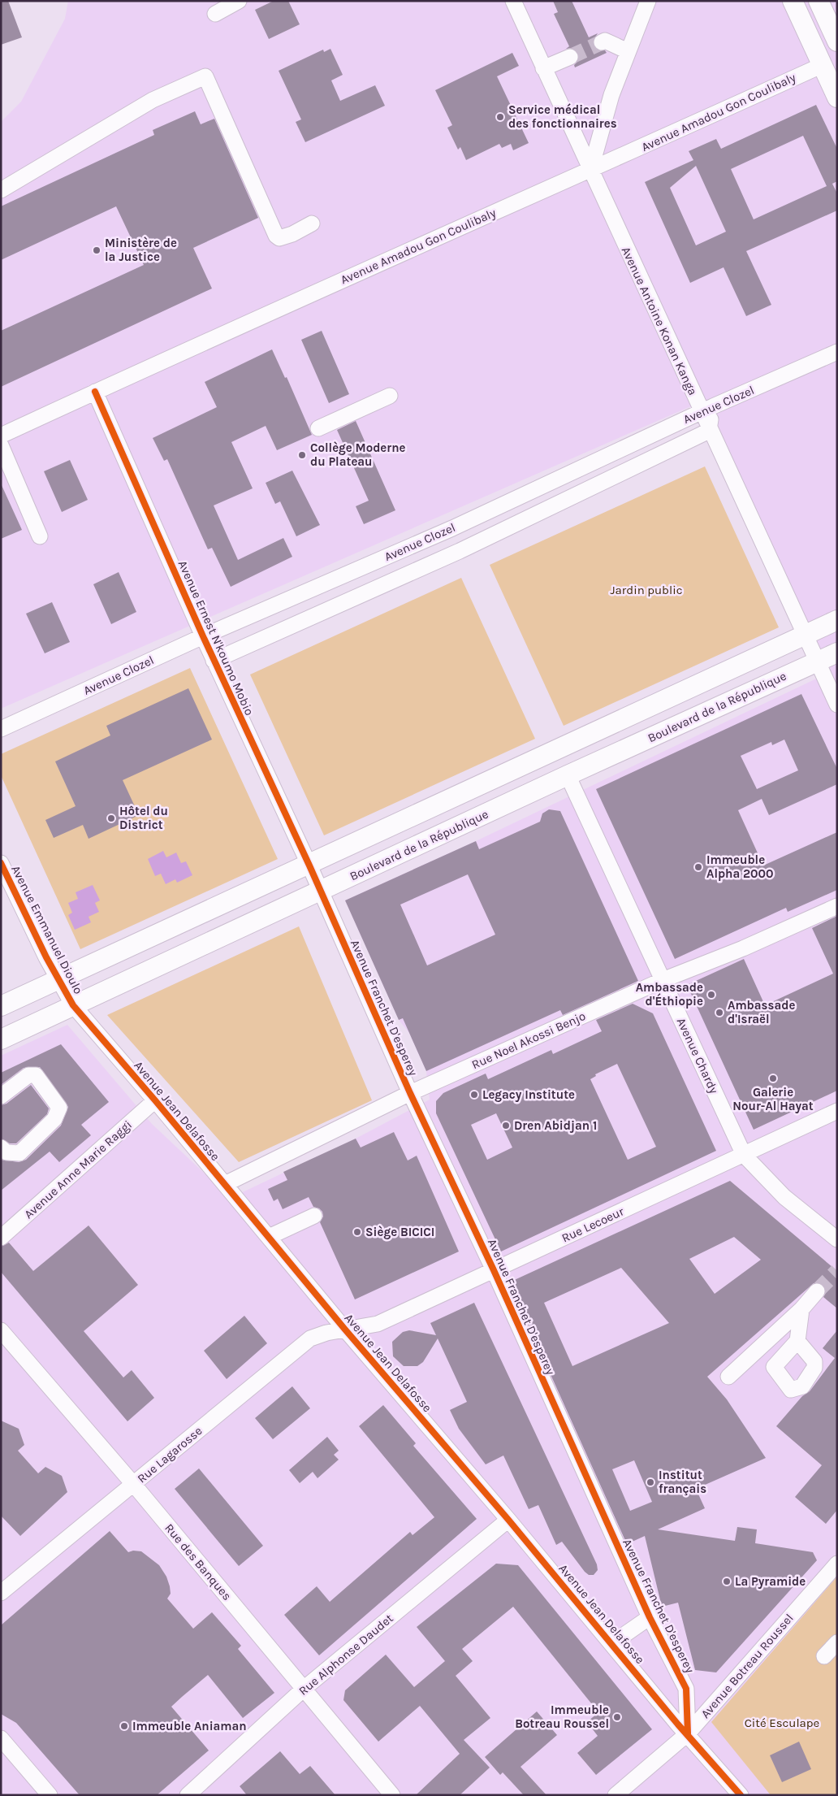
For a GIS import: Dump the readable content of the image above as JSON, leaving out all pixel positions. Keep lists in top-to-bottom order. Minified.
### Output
{"streets":{"main road":["Boulevard de la République"],"street":["Avenue Amadou Gon Coulibaly","Avenue Antoine Konan Kanga","Avenue Clozel","Avenue Ernest N'koumo Mobio","Avenue Emmanuel Dioulo","Avenue Franchet D'esperey","Rue Noel Akossi Benjo","Avenue Chardy","Avenue Jean Delafosse","Avenue Anne Marie Raggi","Rue Lecoeur","Rue Lagarosse","Rue des Banques","Rue Alphonse Daudet","Avenue Botreau Roussel"]},"crossings":[["Avenue Amadou Gon Coulibaly","Avenue Antoine Konan Kanga"],["Avenue Amadou Gon Coulibaly","Avenue Ernest N'koumo Mobio"],["Avenue Antoine Konan Kanga","Avenue Clozel"],["Avenue Antoine Konan Kanga","Boulevard de la République"],["Avenue Clozel","Avenue Ernest N'koumo Mobio"],["Avenue Ernest N'koumo Mobio","Boulevard de la République"],["Avenue Ernest N'koumo Mobio","Avenue Franchet D'esperey"],["Boulevard de la République","Avenue Emmanuel Dioulo"],["Boulevard de la République","Avenue Franchet D'esperey"],["Boulevard de la République","Avenue Chardy"],["Boulevard de la République","Avenue Jean Delafosse"],["Avenue Emmanuel Dioulo","Avenue Jean Delafosse"],["Avenue Franchet D'esperey","Rue Noel Akossi Benjo"],["Avenue Franchet D'esperey","Avenue Jean Delafosse"],["Avenue Franchet D'esperey","Rue Lecoeur"],["Avenue Franchet D'esperey","Avenue Botreau Roussel"],["Rue Noel Akossi Benjo","Avenue Chardy"],["Rue Noel Akossi Benjo","Avenue Jean Delafosse"],["Avenue Chardy","Rue Lecoeur"],["Avenue Jean Delafosse","Avenue Anne Marie Raggi"],["Avenue Jean Delafosse","Rue Lecoeur"],["Avenue Jean Delafosse","Rue Lagarosse"],["Avenue Jean Delafosse","Rue Alphonse Daudet"],["Avenue Jean Delafosse","Avenue Botreau Roussel"],["Rue Lecoeur","Rue Lagarosse"],["Rue Lagarosse","Rue des Banques"],["Rue des Banques","Rue Alphonse Daudet"]],"parks":["Jardin public","Cité Esculape"],"places":["Service médical des fonctionnaires","Ministère de la Justice","Collège Moderne du Plateau","Hôtel du District","Immeuble Alpha 2000","Ambassade d'Éthiopie","Ambassade d'Israël","Galerie Nour-Al Hayat","Legacy Institute","Dren Abidjan 1","Siège BICICI","Institut français","La Pyramide","Immeuble Botreau Roussel","Immeuble Aniaman"]}
